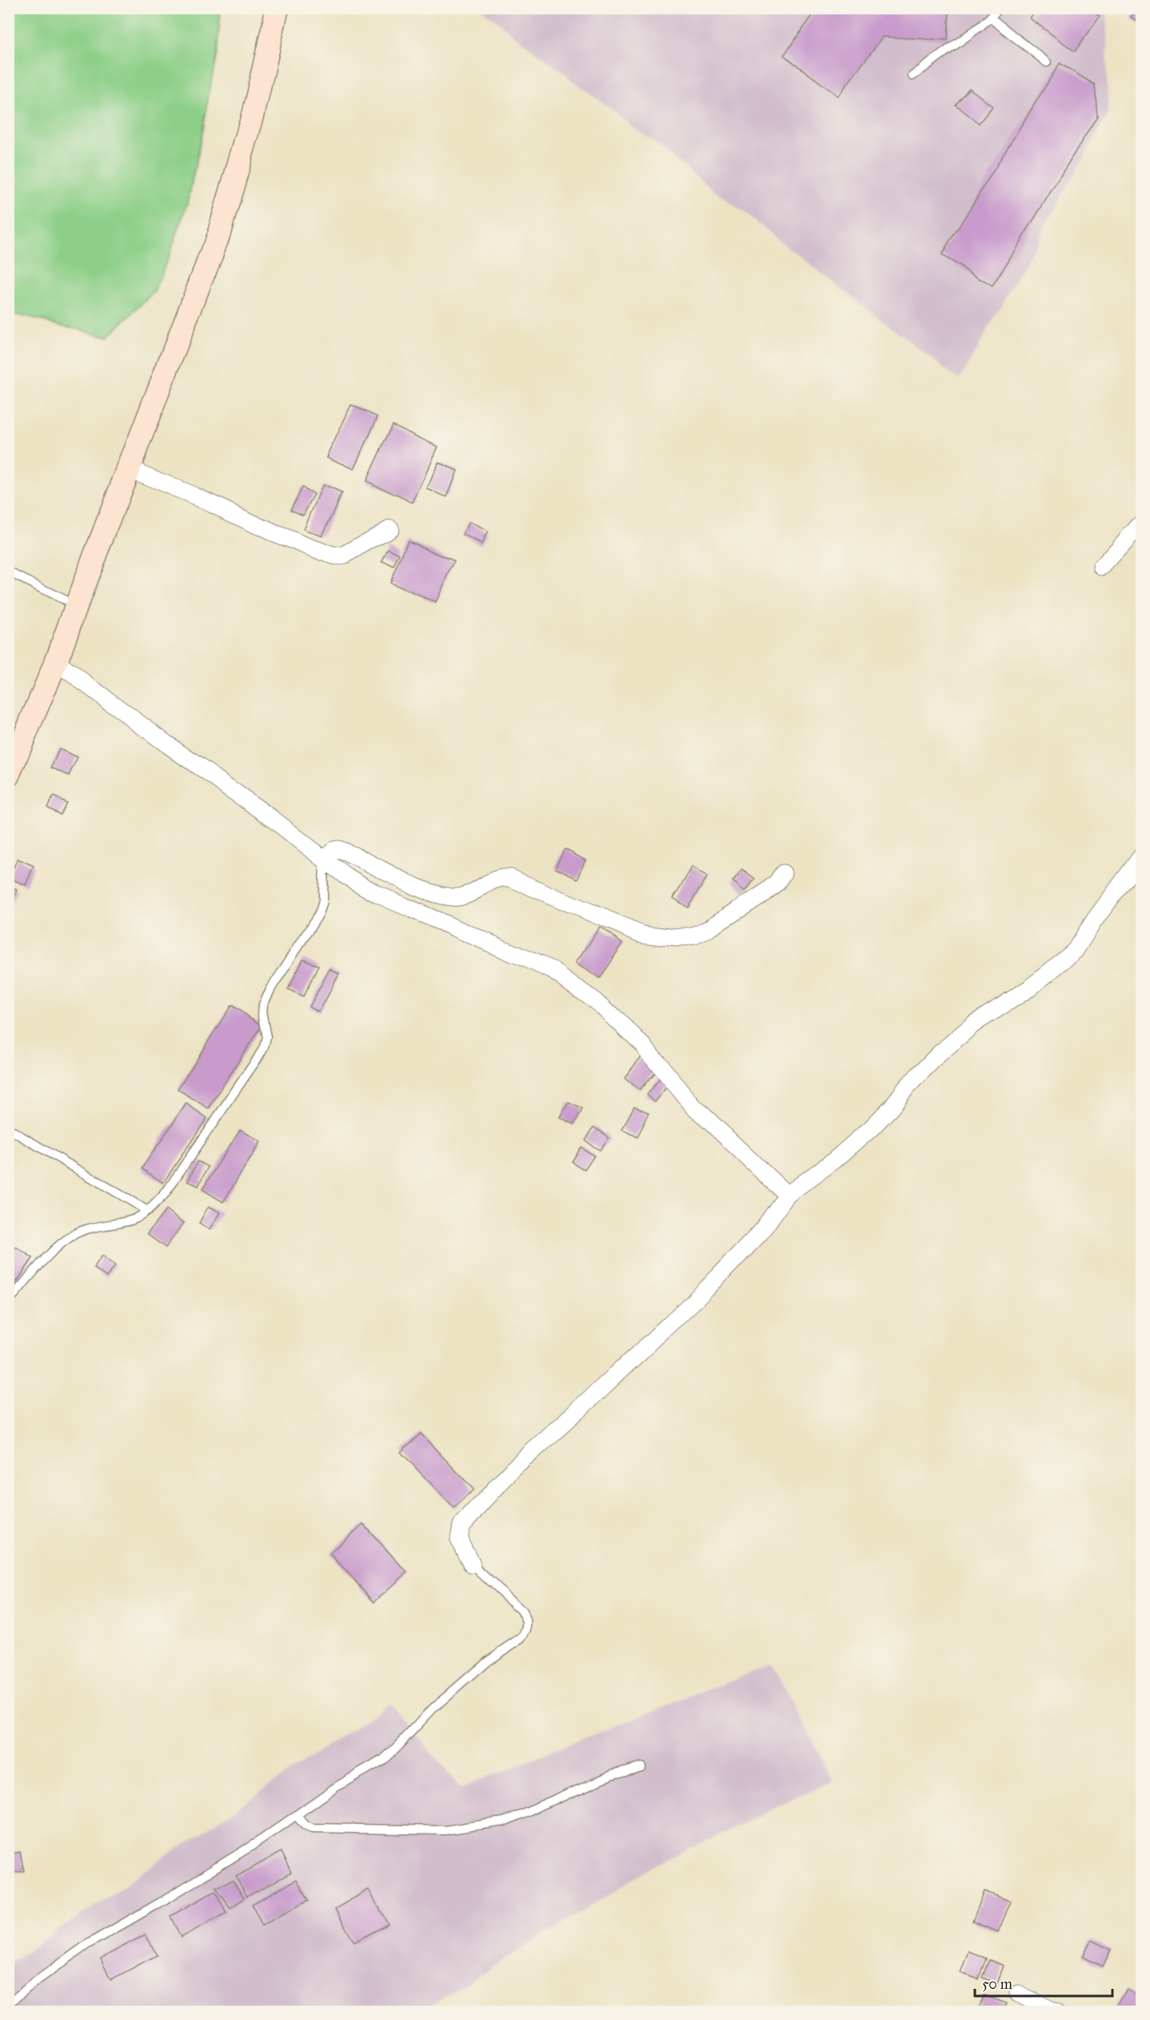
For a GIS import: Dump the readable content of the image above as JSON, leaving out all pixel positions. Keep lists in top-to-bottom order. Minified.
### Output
{"scale_bar":"50 m"}
